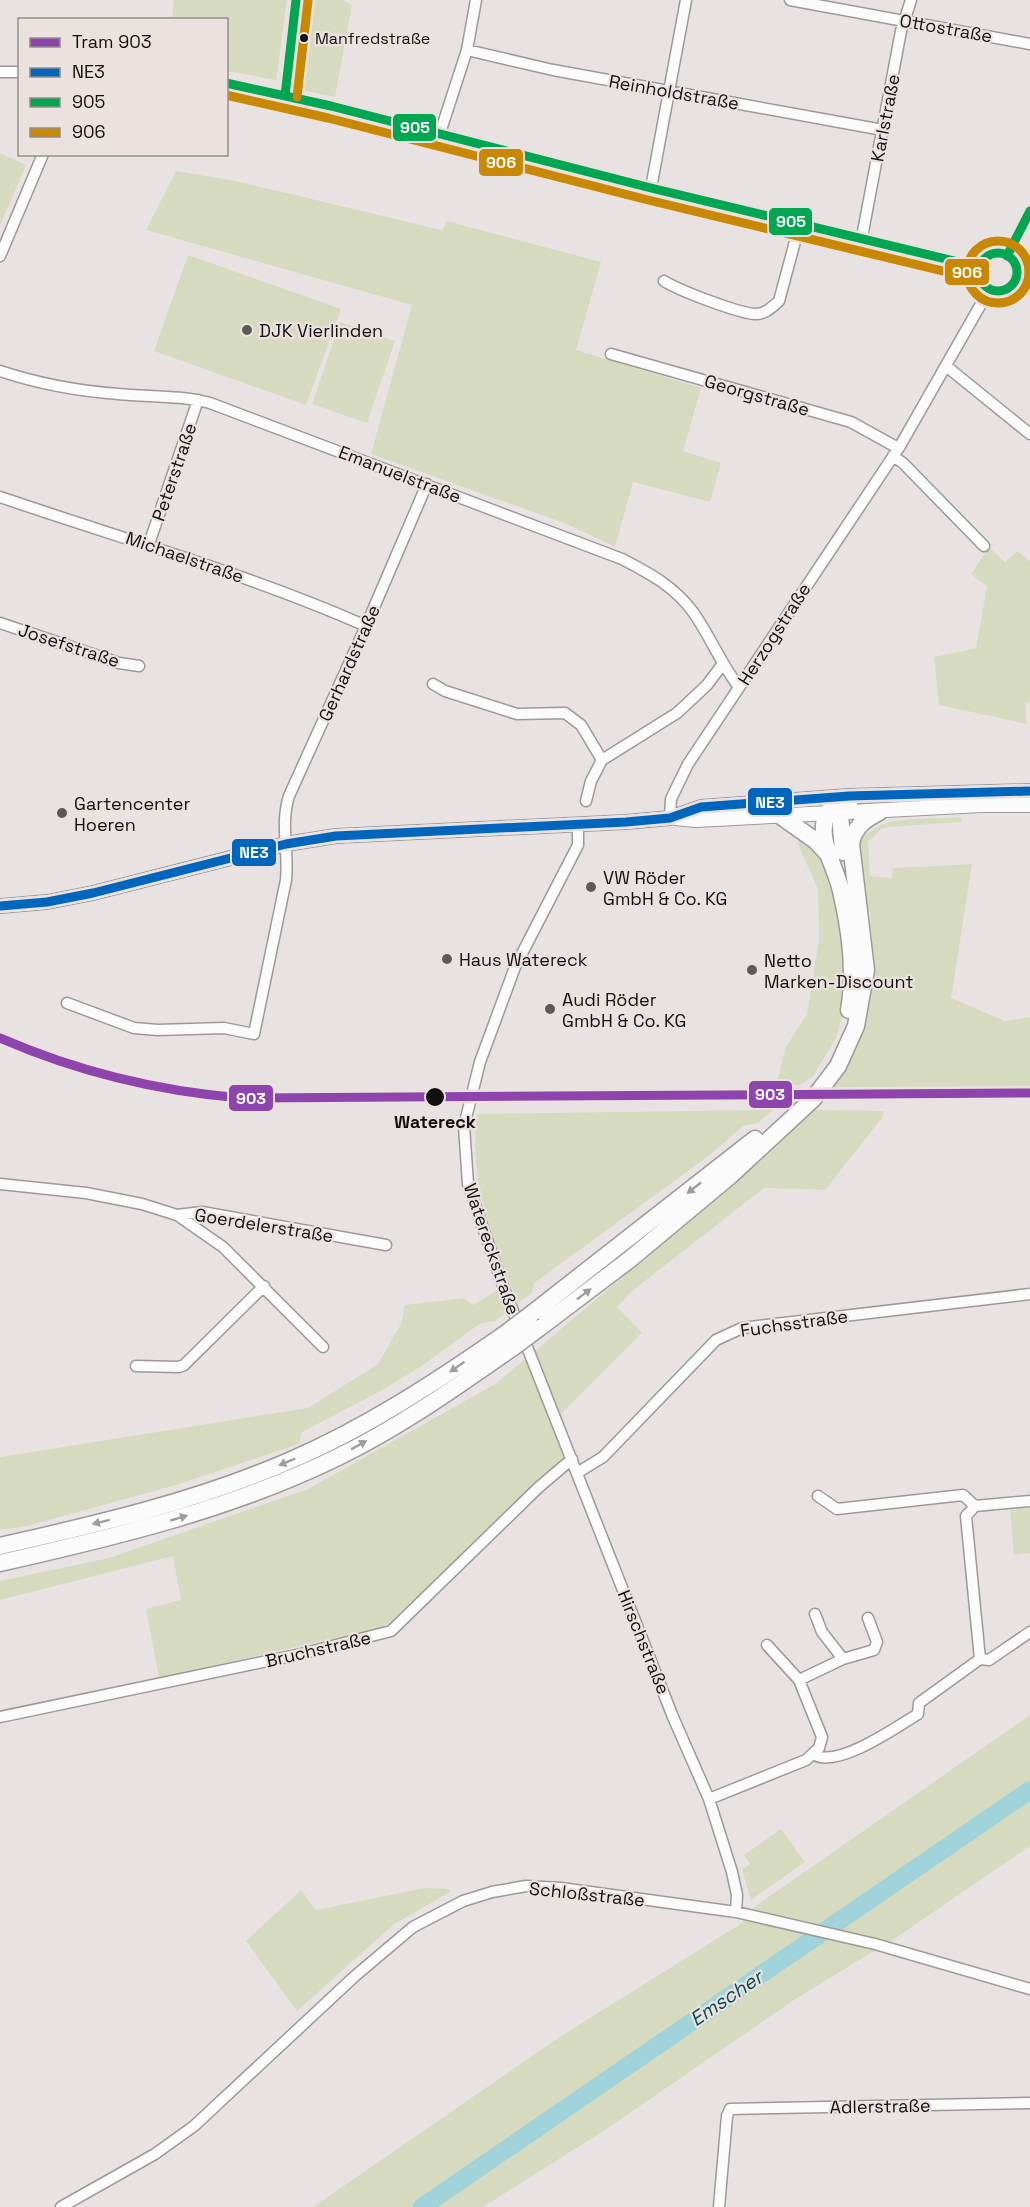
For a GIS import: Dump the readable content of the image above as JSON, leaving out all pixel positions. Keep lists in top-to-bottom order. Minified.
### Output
{"streets":{"street":["Ottostraße","Reinholdstraße","Karlstraße","Georgstraße","Peterstraße","Emanuelstraße","Michaelstraße","Herzogstraße","Josefstraße","Gerhardstraße","Goerdelerstraße","Watereckstraße","Fuchsstraße","Hirschstraße","Bruchstraße","Schloßstraße","Adlerstraße"]},"crossings":[["Ottostraße","Karlstraße"],["Reinholdstraße","Karlstraße"],["Georgstraße","Herzogstraße"],["Peterstraße","Emanuelstraße"],["Peterstraße","Michaelstraße"],["Emanuelstraße","Herzogstraße"],["Emanuelstraße","Gerhardstraße"],["Michaelstraße","Gerhardstraße"],["Watereckstraße","Hirschstraße"],["Fuchsstraße","Hirschstraße"],["Hirschstraße","Bruchstraße"],["Hirschstraße","Schloßstraße"]],"water":["Emscher"],"places":["Manfredstraße","DJK Vierlinden","Gartencenter Hoeren","VW Röder GmbH & Co. KG","Haus Watereck","Netto Marken-Discount","Audi Röder GmbH & Co. KG","Watereck"],"lines":["transit line 905","transit line 906","transit line NE3","tram line 903"],"legend":["Tram 903","NE3","905","906"]}
